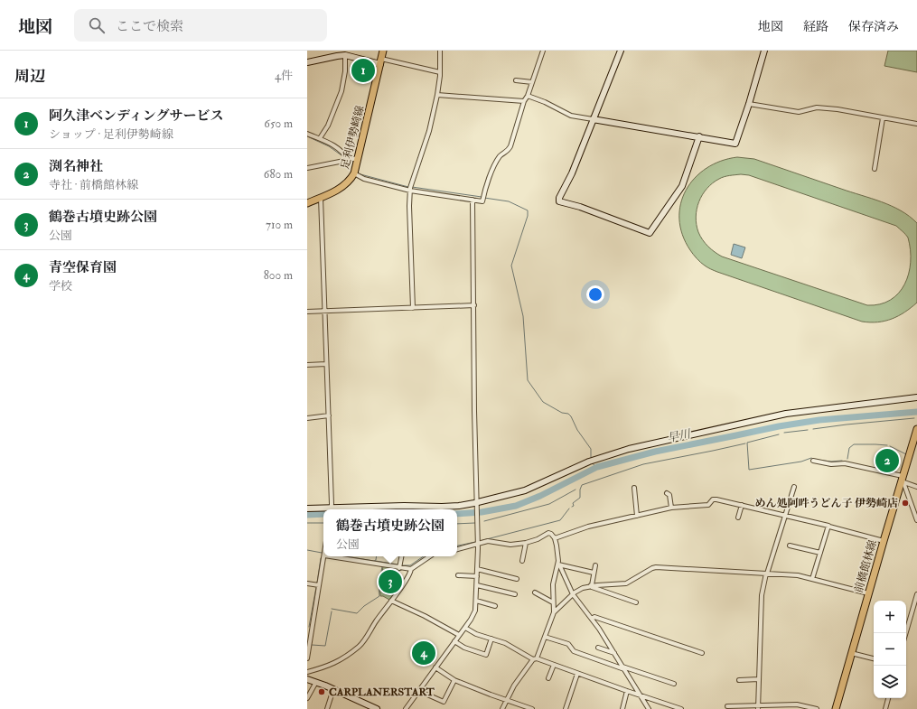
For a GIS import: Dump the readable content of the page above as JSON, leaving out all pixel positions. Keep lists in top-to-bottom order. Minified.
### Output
{"streets":{"main road":["足利伊勢崎線","前橋館林線"]},"water":["早川"],"places":["めん処阿吽うどん子 伊勢崎店","CARPLANERSTART"],"page":{"header":"地図","search":"ここで検索","nav":["地図","経路","保存済み"],"heading":["周辺","4件"],"pins":["1","2","3","4"],"list":[{"mark":"1","name":"阿久津ベンディングサービス","note":"ショップ · 足利伊勢崎線","value":"650 m"},{"mark":"2","name":"渕名神社","note":"寺社 · 前橋館林線","value":"680 m"},{"mark":"3","name":"鶴巻古墳史跡公園","note":"公園","value":"710 m"},{"mark":"4","name":"青空保育園","note":"学校","value":"800 m"}],"popup":["鶴巻古墳史跡公園","公園"],"map_buttons":["+","−"]}}
